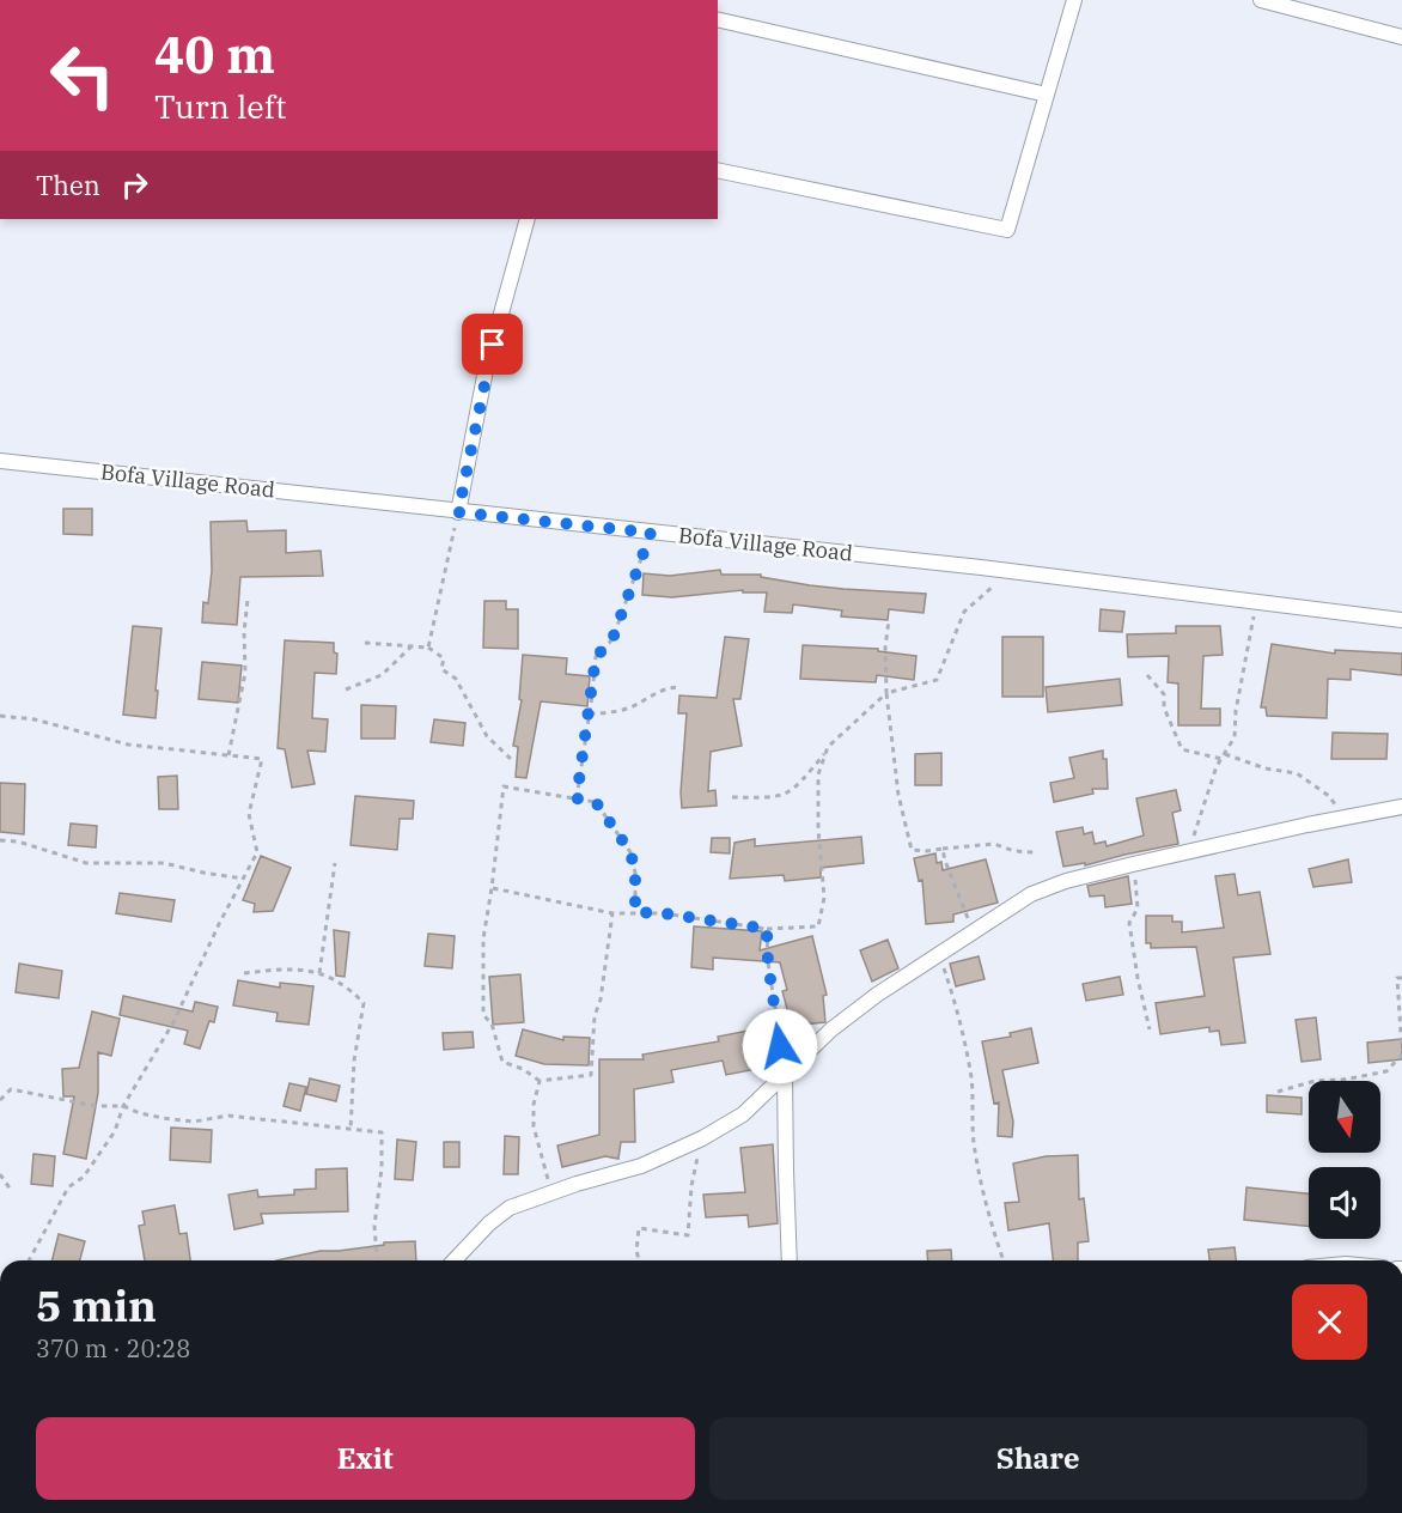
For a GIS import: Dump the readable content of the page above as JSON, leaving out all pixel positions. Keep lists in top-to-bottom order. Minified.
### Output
{"streets":{"street":["Bofa Village Road"]},"north":"bottom","page":{"turn":["40 m","Turn left"],"then":"Then","heading":["5 min","370 m · 20:28"],"buttons":["Exit","Share"]}}
